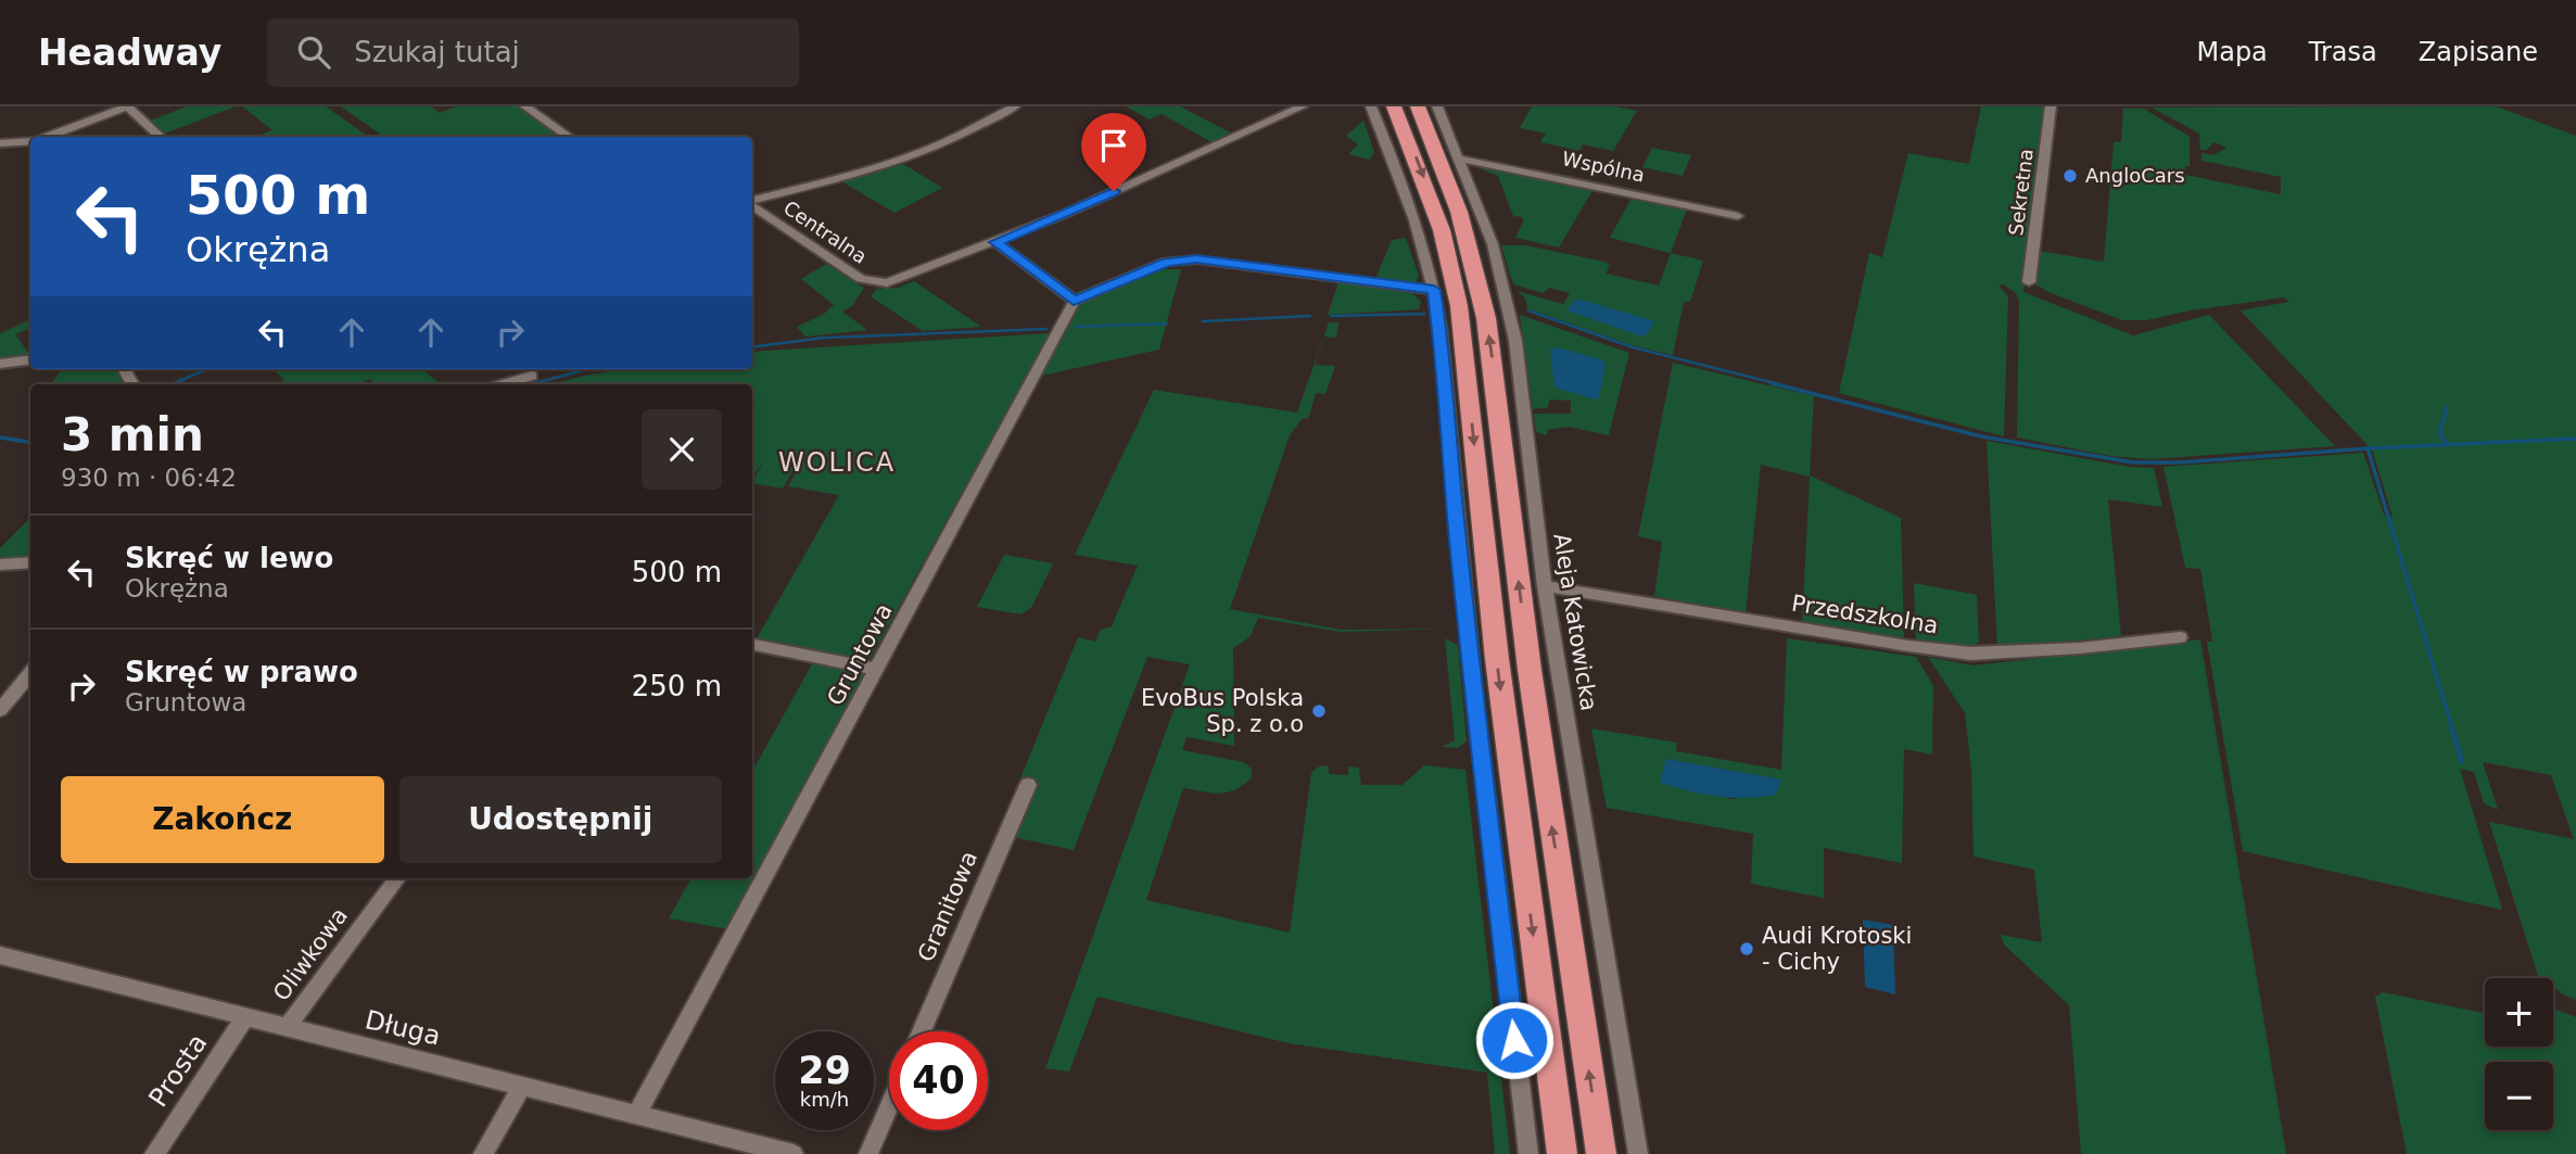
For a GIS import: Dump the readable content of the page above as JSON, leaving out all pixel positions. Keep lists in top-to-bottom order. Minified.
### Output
{"streets":{"street":["Wspólna","Sekretna","Centralna","Przedszkolna","Aleja Katowicka","Gruntowa","Granitowa","Oliwkowa","Długa","Prosta"]},"crossings":[["Wspólna","Aleja Katowicka"],["Przedszkolna","Aleja Katowicka"],["Gruntowa","Długa"],["Oliwkowa","Długa"],["Długa","Prosta"]],"districts":["WOLICA"],"places":["AngloCars","EvoBus Polska Sp. z o.o","Audi Krotoski - Cichy"],"page":{"header":"Headway","search":"Szukaj tutaj","nav":["Mapa","Trasa","Zapisane"],"turn":["500 m","Okrężna"],"heading":["3 min","930 m · 06:42"],"list":[{"name":"Skręć w lewo","note":"Okrężna","value":"500 m"},{"name":"Skręć w prawo","note":"Gruntowa","value":"250 m"}],"buttons":["Zakończ","Udostępnij"],"map_buttons":["+","−"],"speed":"29 km/h","limit":"40"}}
